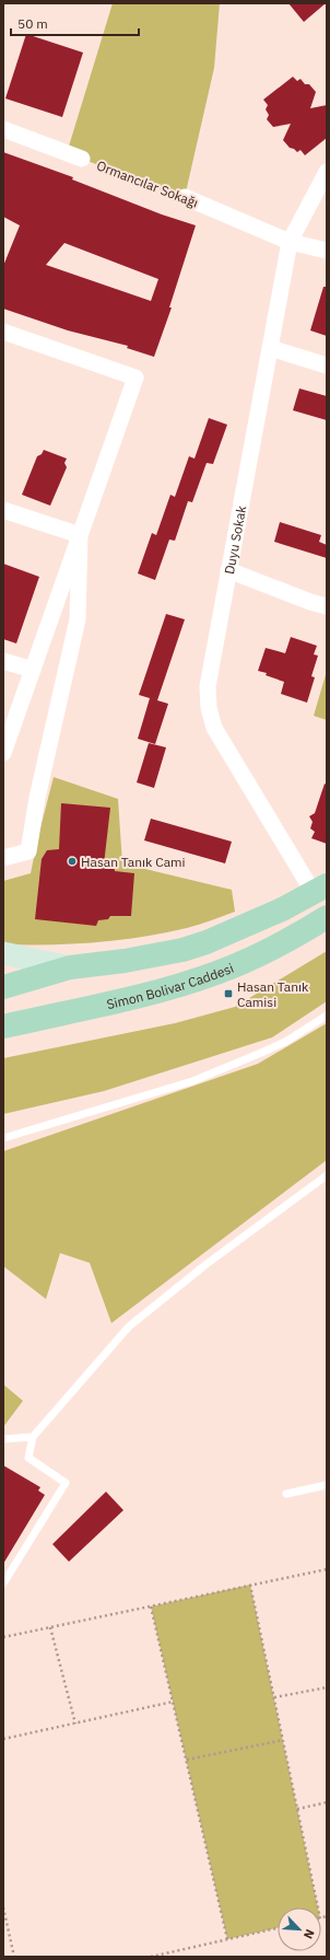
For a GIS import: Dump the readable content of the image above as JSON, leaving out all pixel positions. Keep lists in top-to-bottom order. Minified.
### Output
{"streets":{"main road":["Simon Bolivar Caddesi"],"street":["Ormancılar Sokağı","Duyu Sokak"]},"crossings":[["Ormancılar Sokağı","Duyu Sokak"]],"places":{"other":["Hasan Tanık Cami"],"transit":["Hasan Tanık Camisi"]},"scale_bar":"50 m","north":"bottom right"}
